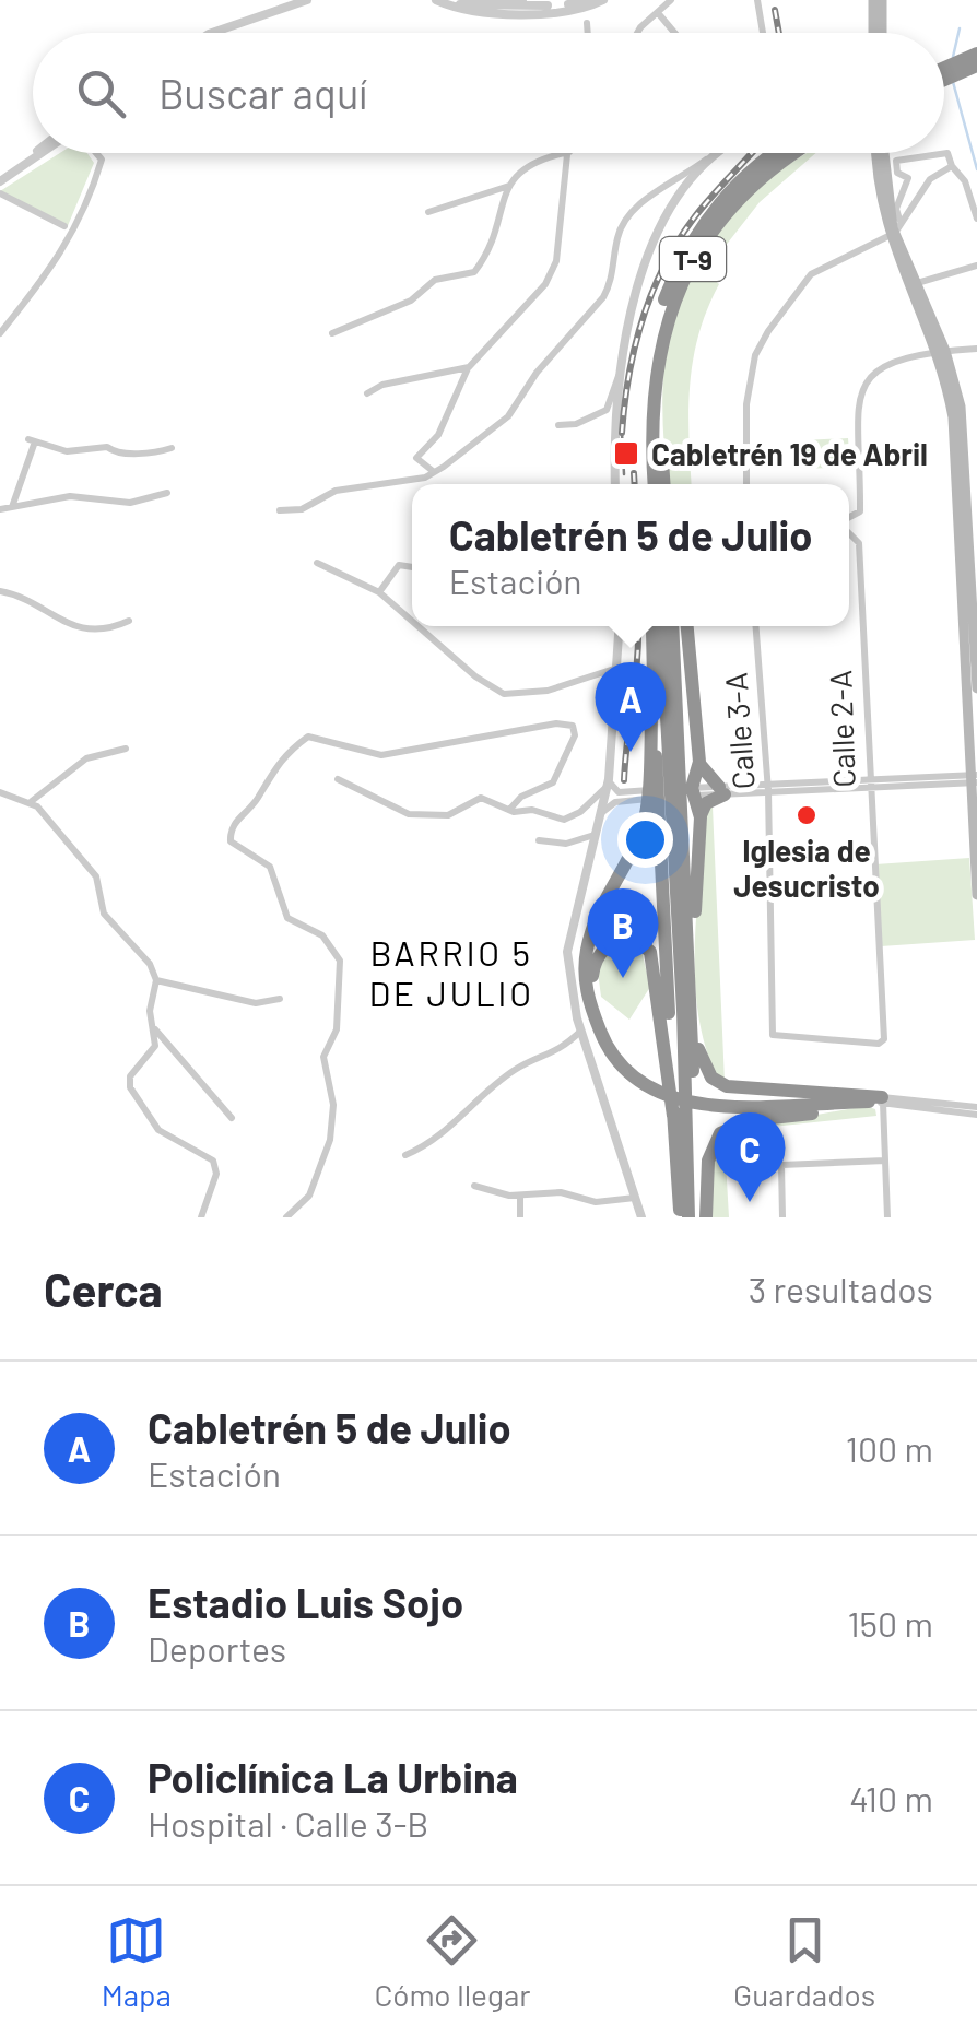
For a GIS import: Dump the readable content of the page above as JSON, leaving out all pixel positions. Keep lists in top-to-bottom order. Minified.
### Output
{"streets":{"highway":["T-9"],"street":["Calle 2-A","Calle 3-A"]},"crossings":[["Calle 2-A","Calle 3-A"]],"districts":["BARRIO 5 DE JULIO"],"places":{"transit":["Cabletrén 19 de Abril"],"other":["Iglesia de Jesucristo"]},"page":{"search":"Buscar aquí","popup":["Cabletrén 5 de Julio","Estación"],"pins":["A","B","C"],"heading":["Cerca","3 resultados"],"list":[{"mark":"A","name":"Cabletrén 5 de Julio","note":"Estación","value":"100 m"},{"mark":"B","name":"Estadio Luis Sojo","note":"Deportes","value":"150 m"},{"mark":"C","name":"Policlínica La Urbina","note":"Hospital · Calle 3-B","value":"410 m"}],"nav":["Mapa","Cómo llegar","Guardados"]}}
